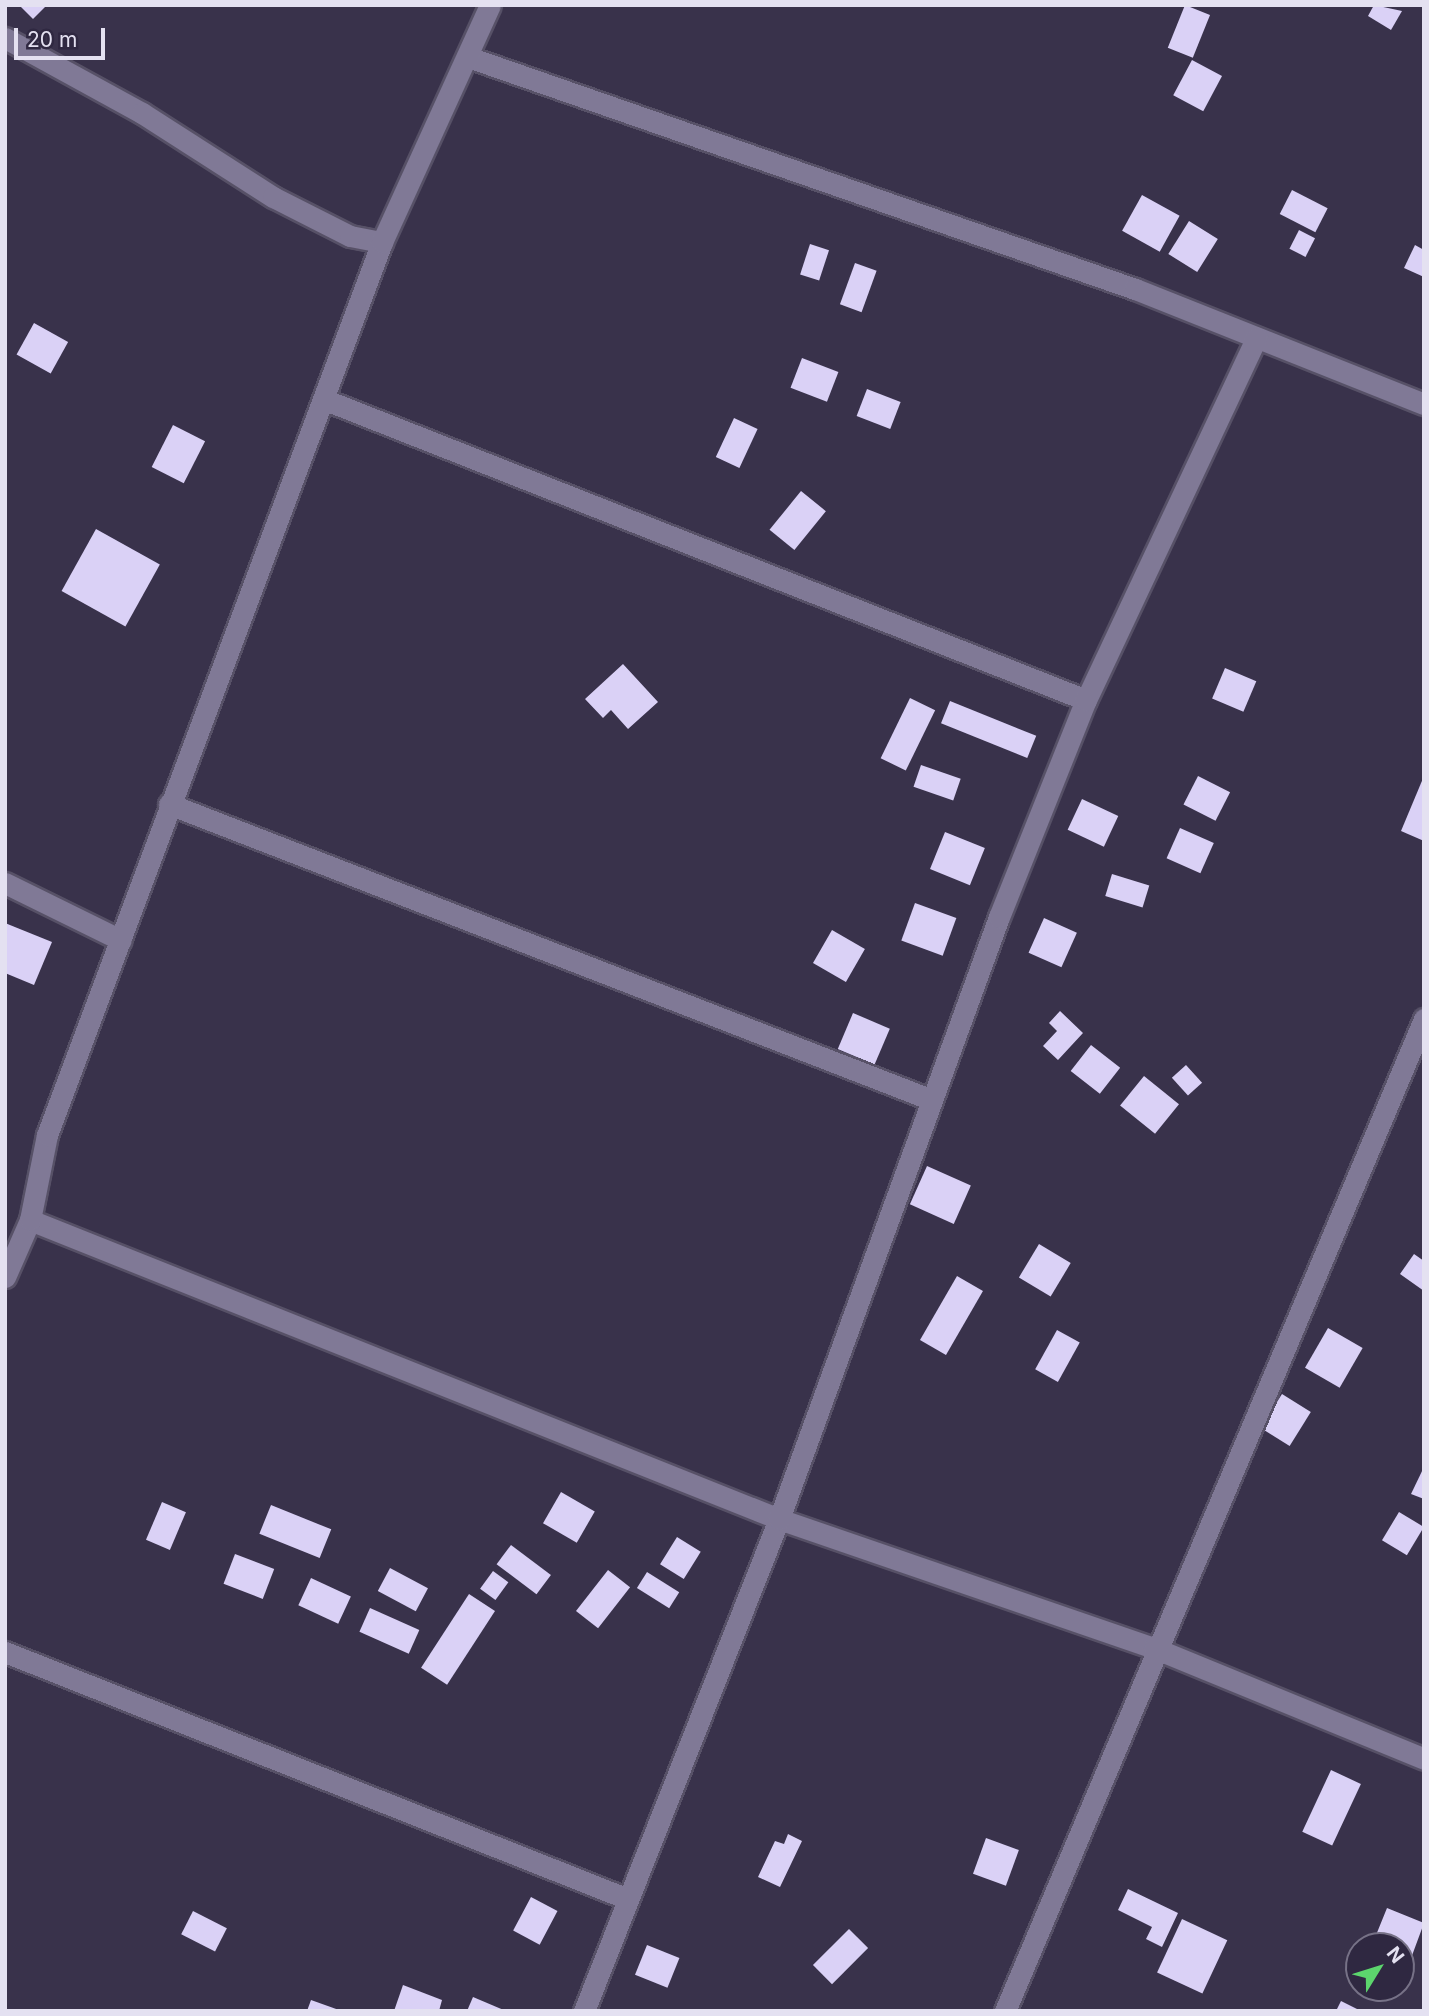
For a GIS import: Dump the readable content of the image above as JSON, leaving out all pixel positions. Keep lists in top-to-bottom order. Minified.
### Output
{"scale_bar":"20 m","north":"top right"}
